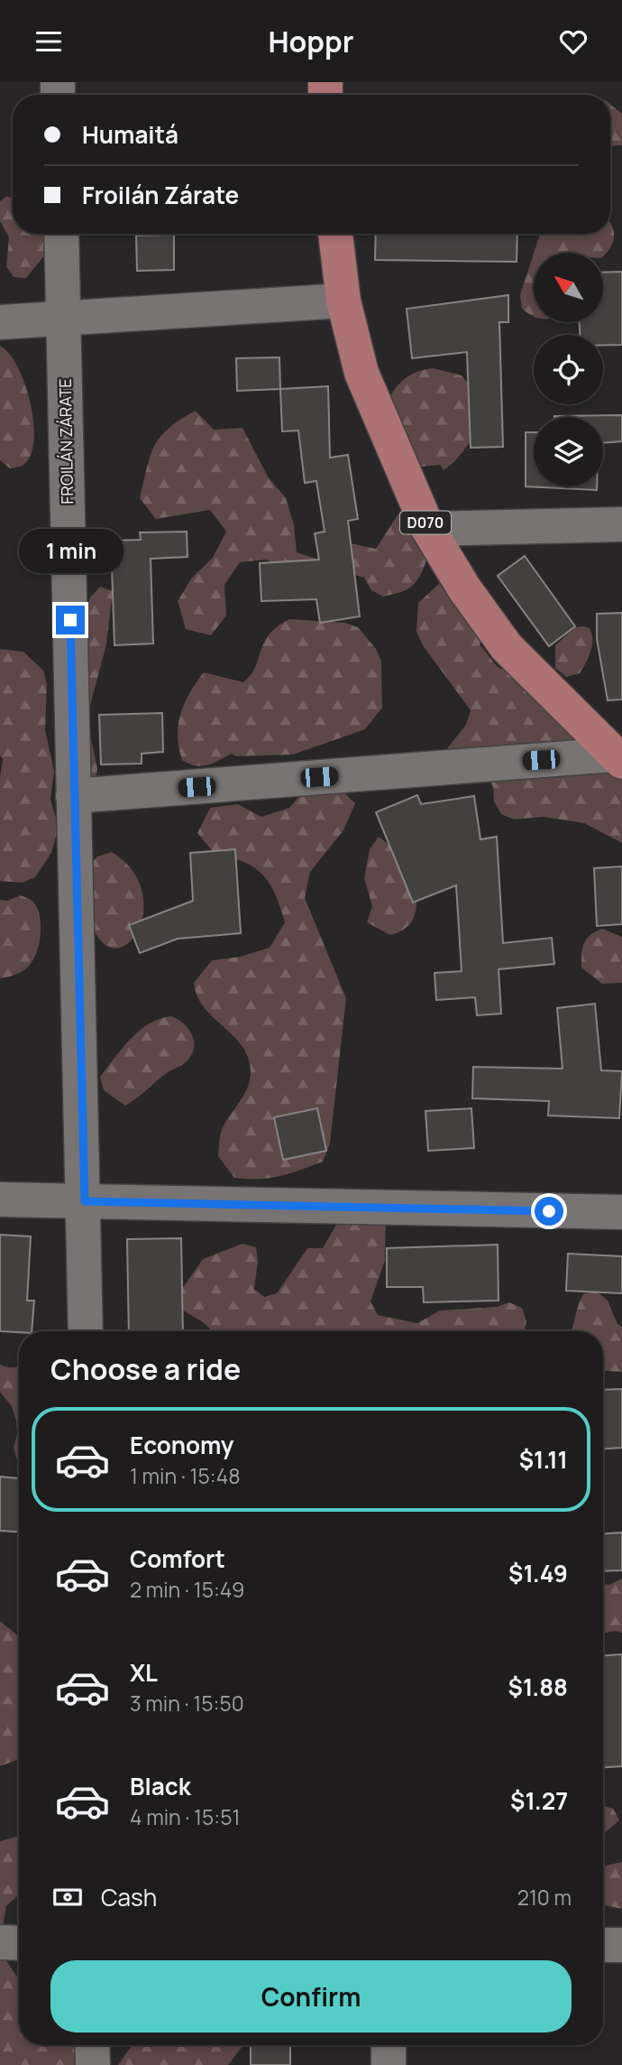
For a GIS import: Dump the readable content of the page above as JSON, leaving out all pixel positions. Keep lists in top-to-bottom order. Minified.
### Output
{"streets":{"main road":["D070"],"street":["FROILÁN ZÁRATE"]},"north":"top left","page":{"header":"Hoppr","banner":["Humaitá","Froilán Zárate"],"bubble":"1 min","heading":"Choose a ride","list":[{"name":"Economy","note":"1 min · 15:48","value":"$1.11"},{"name":"Comfort","note":"2 min · 15:49","value":"$1.49"},{"name":"XL","note":"3 min · 15:50","value":"$1.88"},{"name":"Black","note":"4 min · 15:51","value":"$1.27"}],"pay":["Cash","210 m"],"buttons":"Confirm"}}
